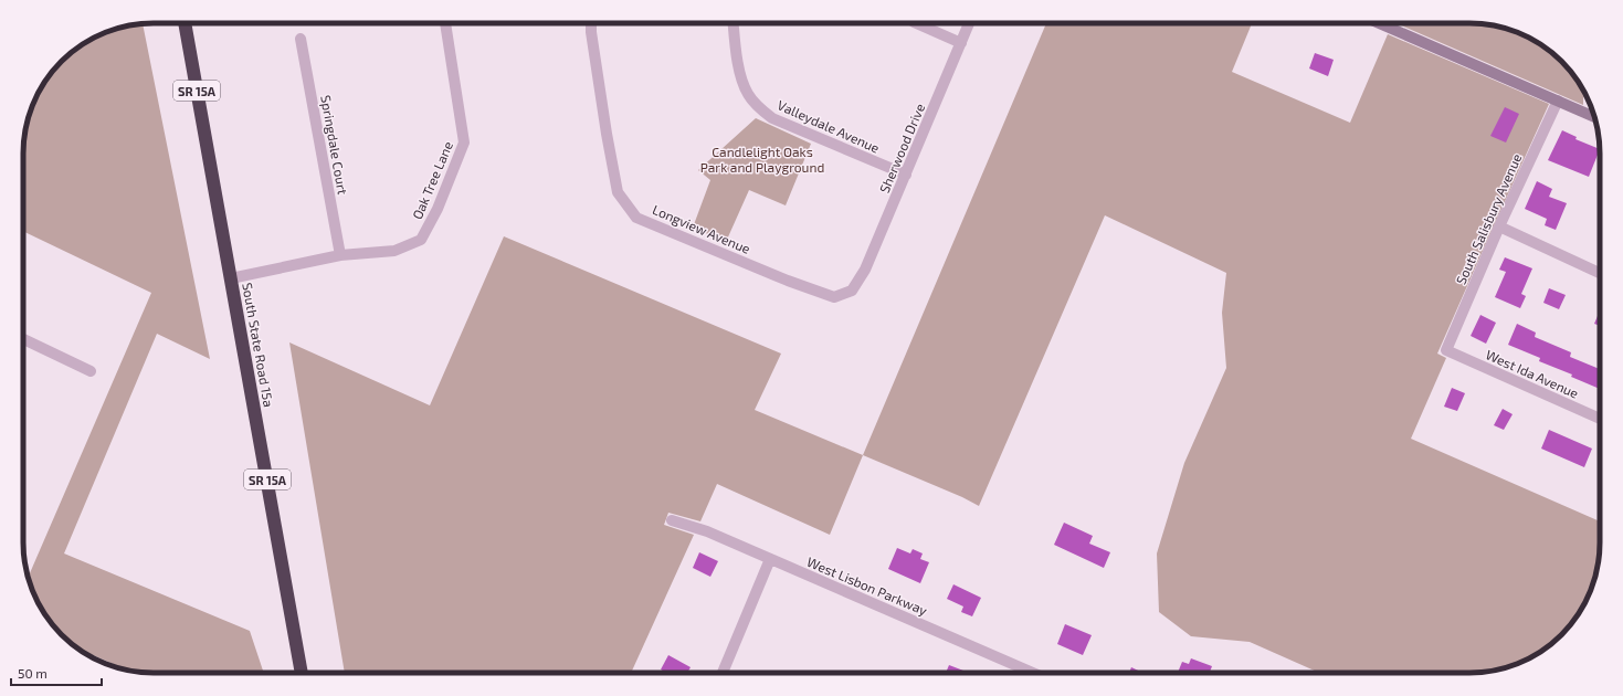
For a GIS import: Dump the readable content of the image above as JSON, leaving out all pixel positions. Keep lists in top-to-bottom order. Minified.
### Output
{"streets":{"highway":["SR 15A","South State Road 15a"],"street":["Valleydale Avenue","Springdale Court","Sherwood Drive","Oak Tree Lane","South Salisbury Avenue","Longview Avenue","West Ida Avenue","West Lisbon Parkway"]},"crossings":[["Valleydale Avenue","Sherwood Drive"],["Springdale Court","Oak Tree Lane"],["Sherwood Drive","Longview Avenue"],["Oak Tree Lane","South State Road 15a"],["South Salisbury Avenue","West Ida Avenue"]],"parks":["Candlelight Oaks Park and Playground"],"scale_bar":"50 m"}
